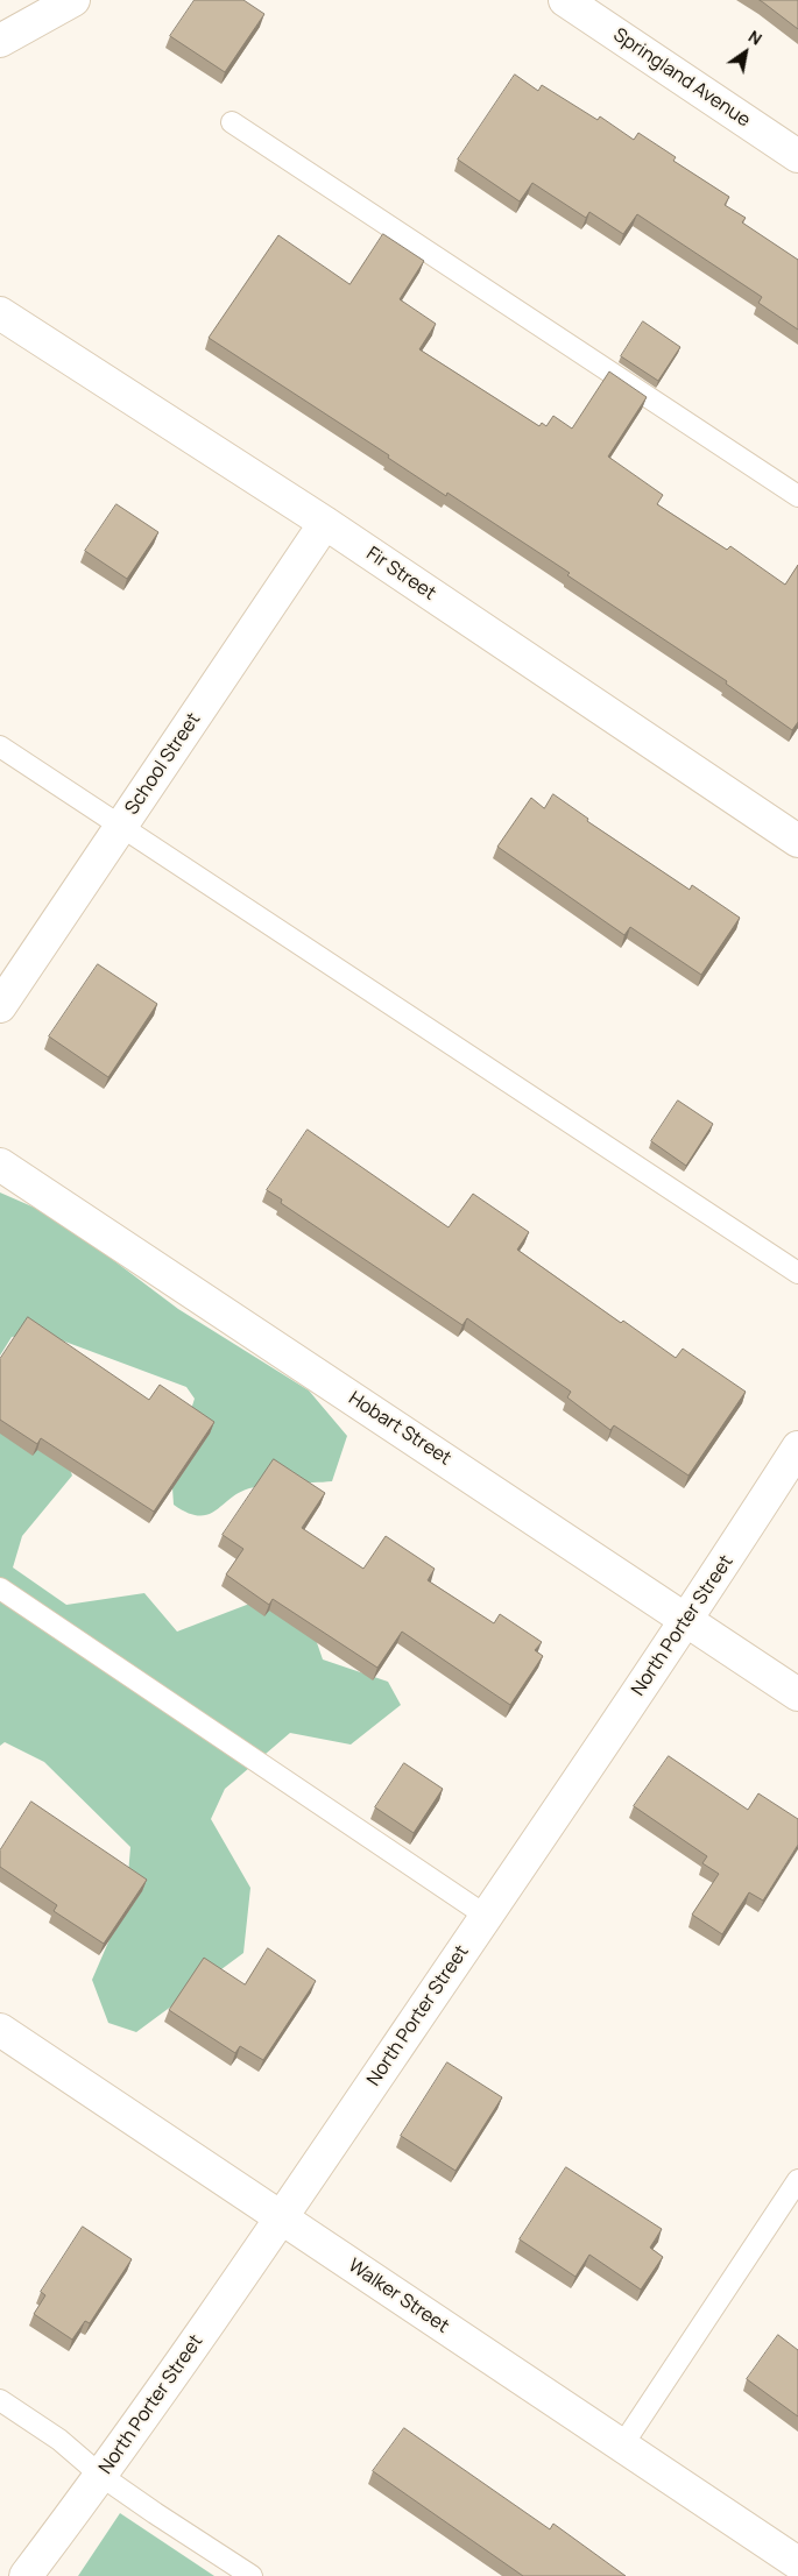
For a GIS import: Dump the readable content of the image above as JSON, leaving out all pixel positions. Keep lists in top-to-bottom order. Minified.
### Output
{"streets":{"street":["Springland Avenue","Fir Street","School Street","Hobart Street","North Porter Street","Walker Street"]},"crossings":[["Fir Street","School Street"],["Hobart Street","North Porter Street"],["North Porter Street","Walker Street"]],"north":"top right"}
